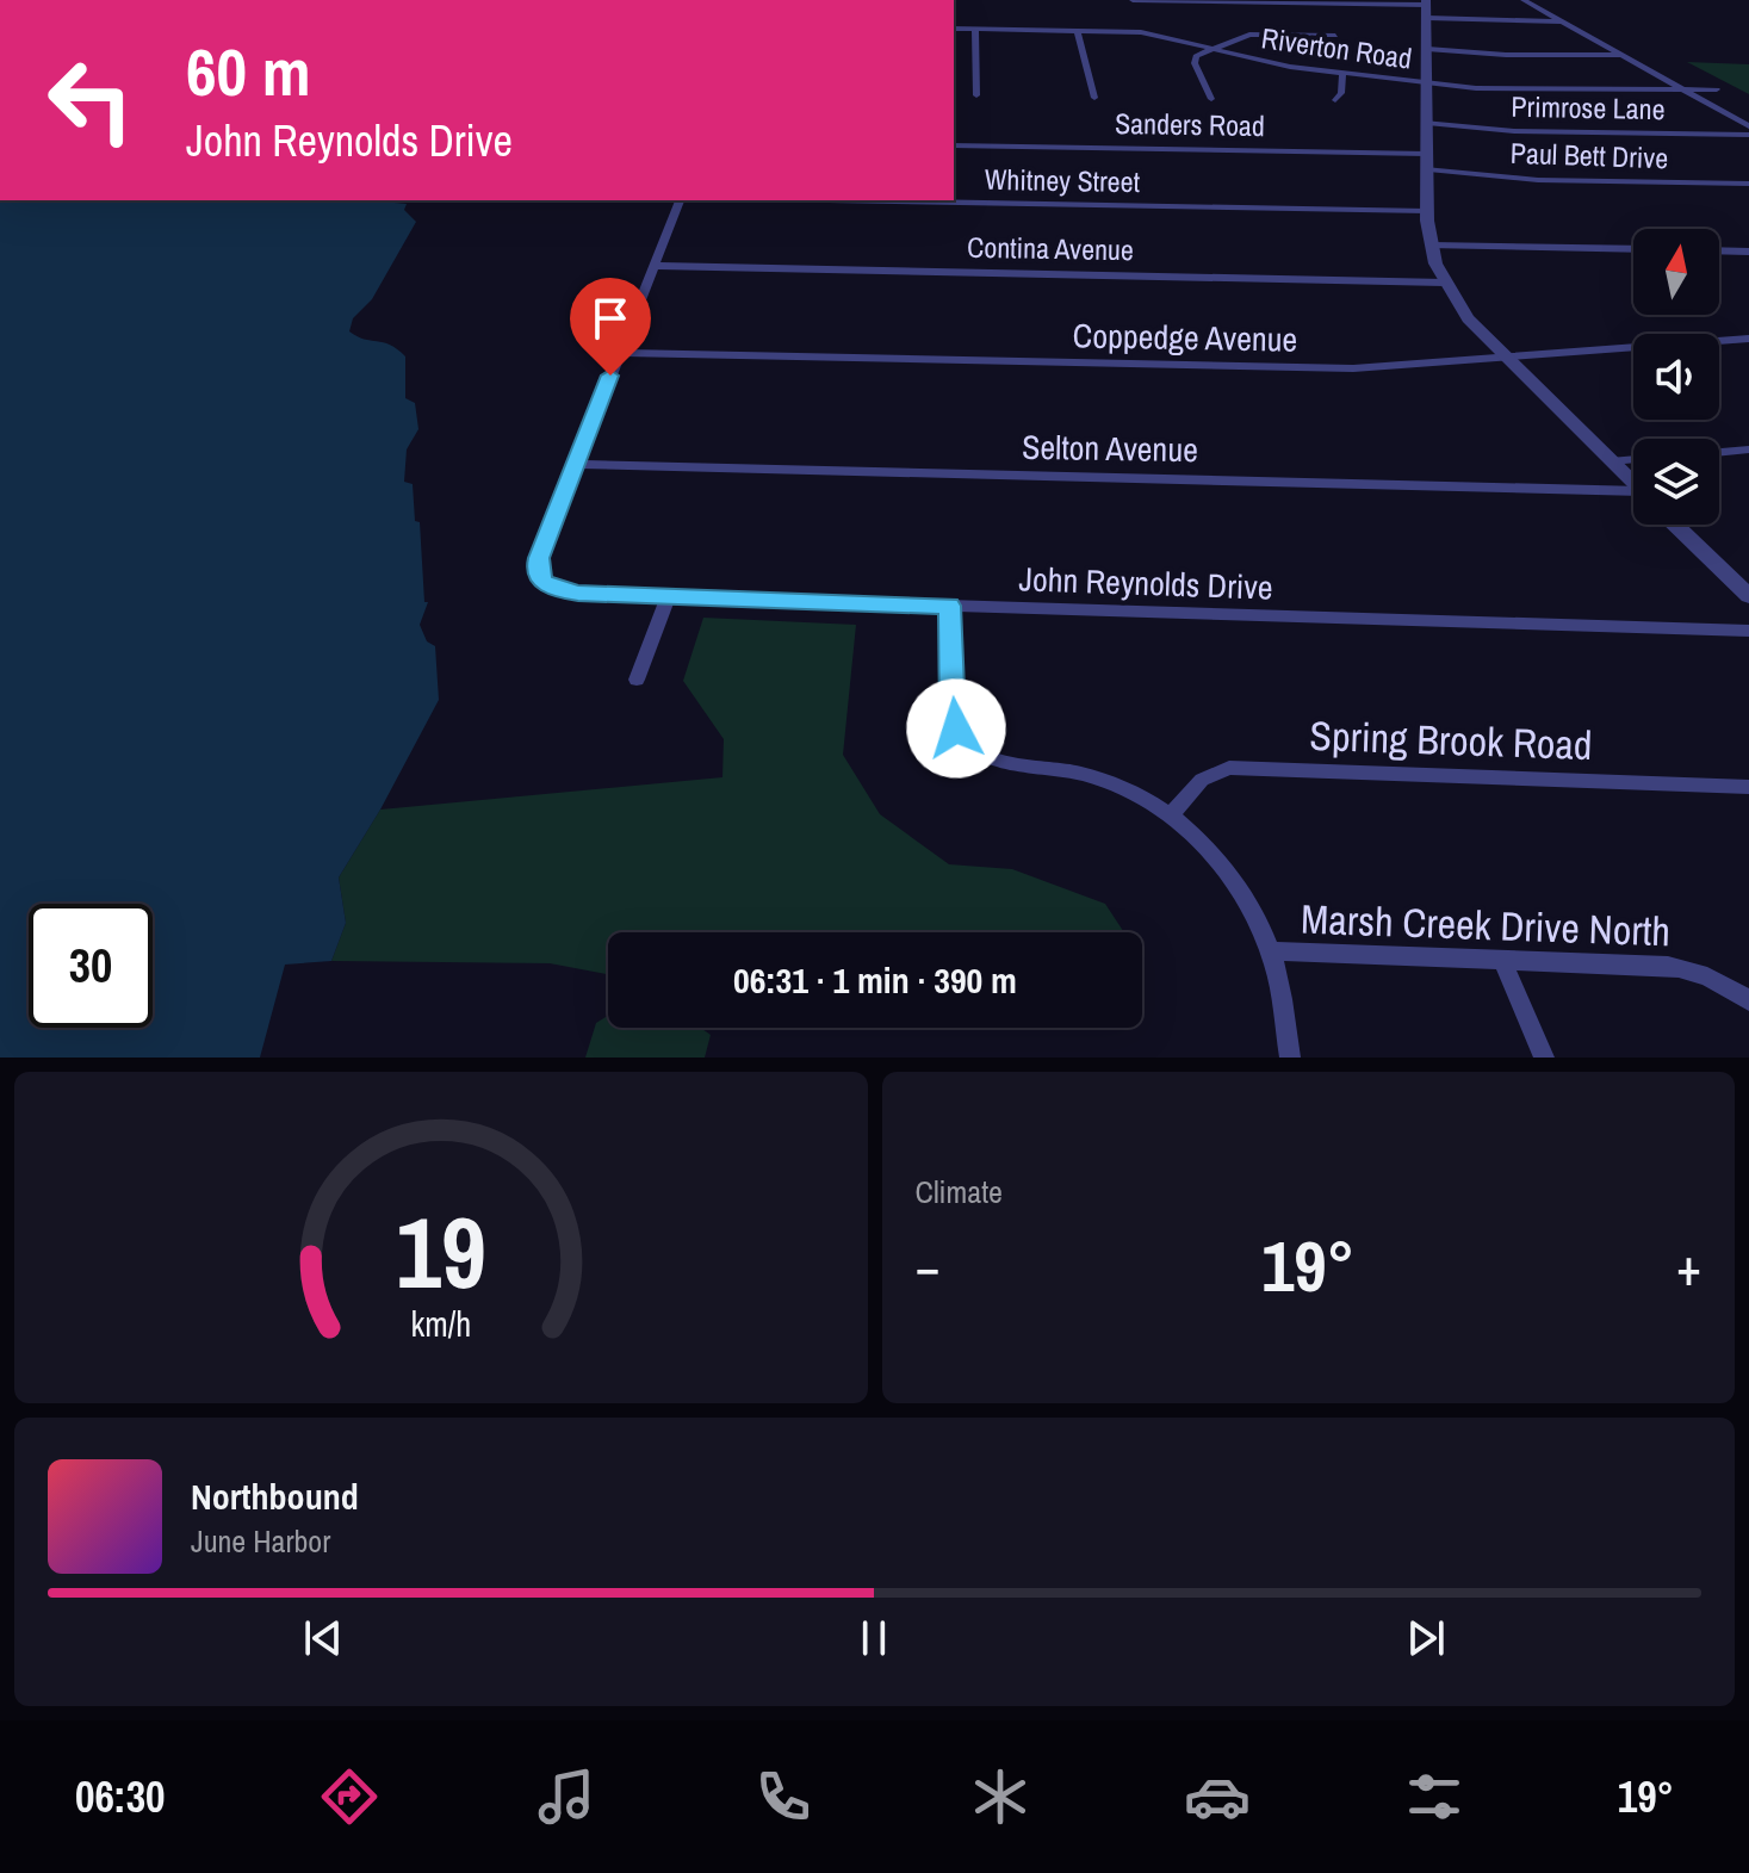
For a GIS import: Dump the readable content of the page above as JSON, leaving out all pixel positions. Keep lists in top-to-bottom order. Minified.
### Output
{"streets":{"street":["Riverton Road","Primrose Lane","Sanders Road","Paul Bett Drive","Whitney Street","Contina Avenue","Coppedge Avenue","Selton Avenue","John Reynolds Drive","Spring Brook Road","Marsh Creek Drive North"]},"crossings":[["Sanders Road","Paul Bett Drive"],["Selton Avenue","John Reynolds Drive"]],"north":"top","page":{"turn":["60 m","John Reynolds Drive"],"limit":"30","trip":"06:31 · 1 min · 390 m","tile":"Climate","heat":["−","19°","+"],"song":["Northbound","June Harbor"],"tabs":["06:30","19°"],"gauge":["19","km/h"]}}
